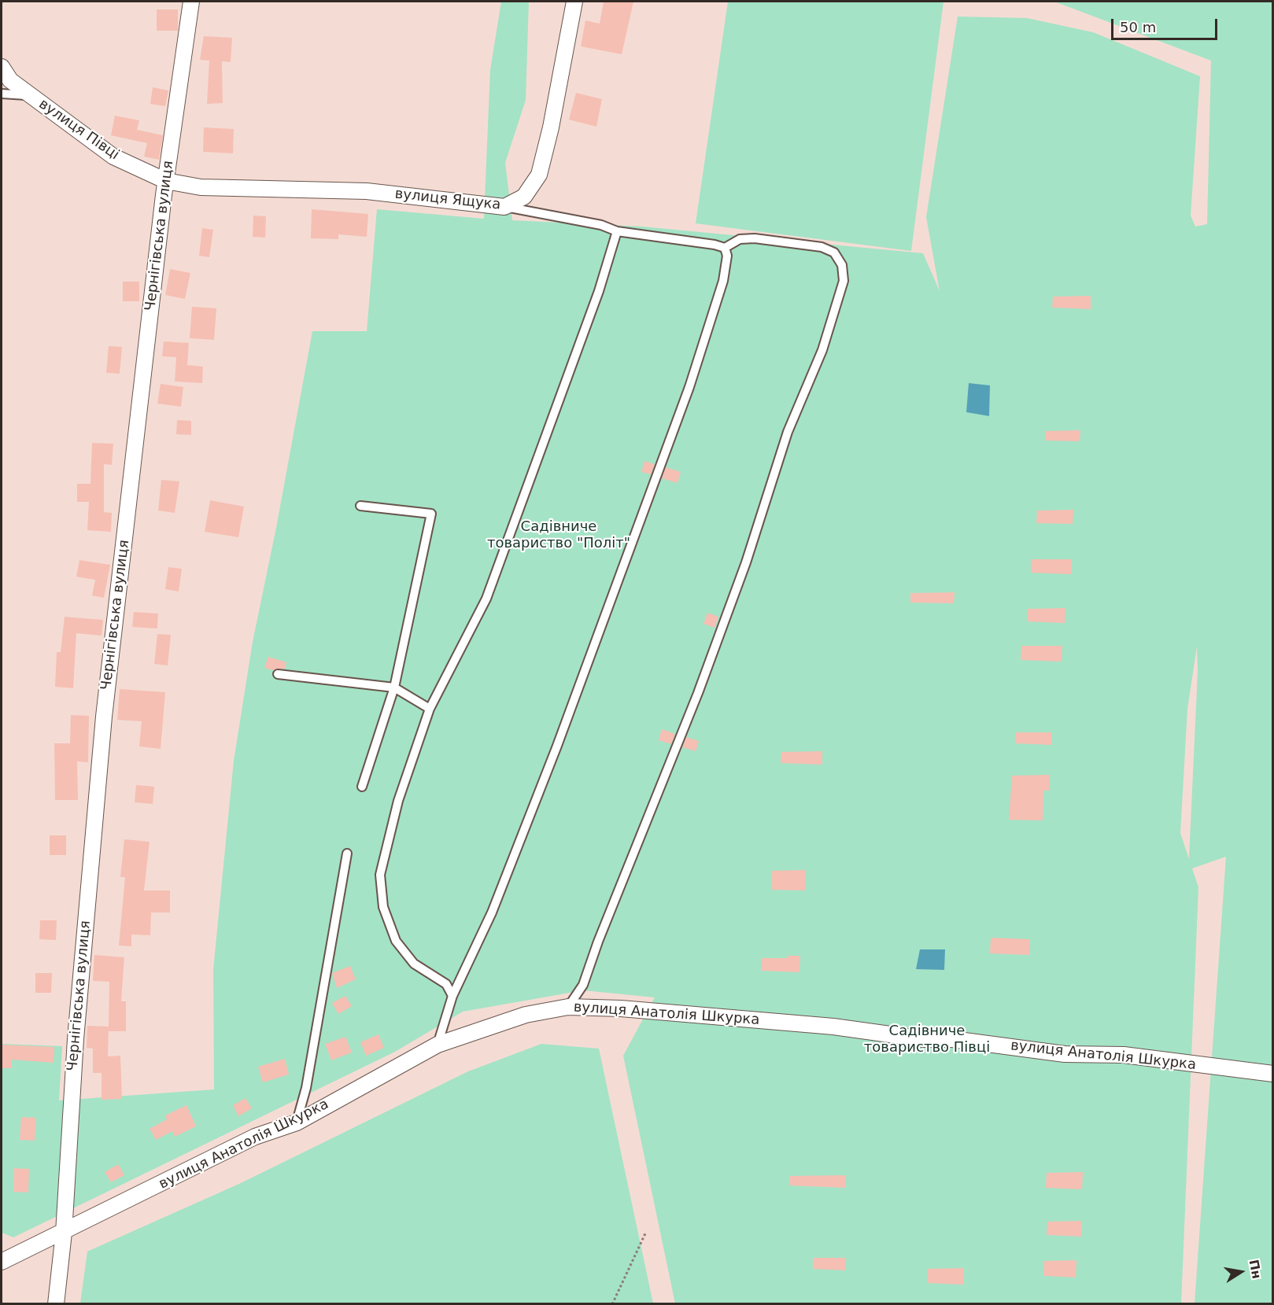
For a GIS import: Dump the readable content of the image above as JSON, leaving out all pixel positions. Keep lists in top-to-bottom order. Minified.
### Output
{"streets":{"street":["вулиця Півці","вулиця Ящука","Чернігівська вулиця","вулиця Анатолія Шкурка"]},"crossings":[["вулиця Півці","вулиця Ящука"],["вулиця Півці","Чернігівська вулиця"],["вулиця Ящука","Чернігівська вулиця"],["Чернігівська вулиця","вулиця Анатолія Шкурка"]],"parks":["Садівниче товариство \"Політ\"","Садівниче товариство Півці"],"scale_bar":"50 m","north":"right"}
